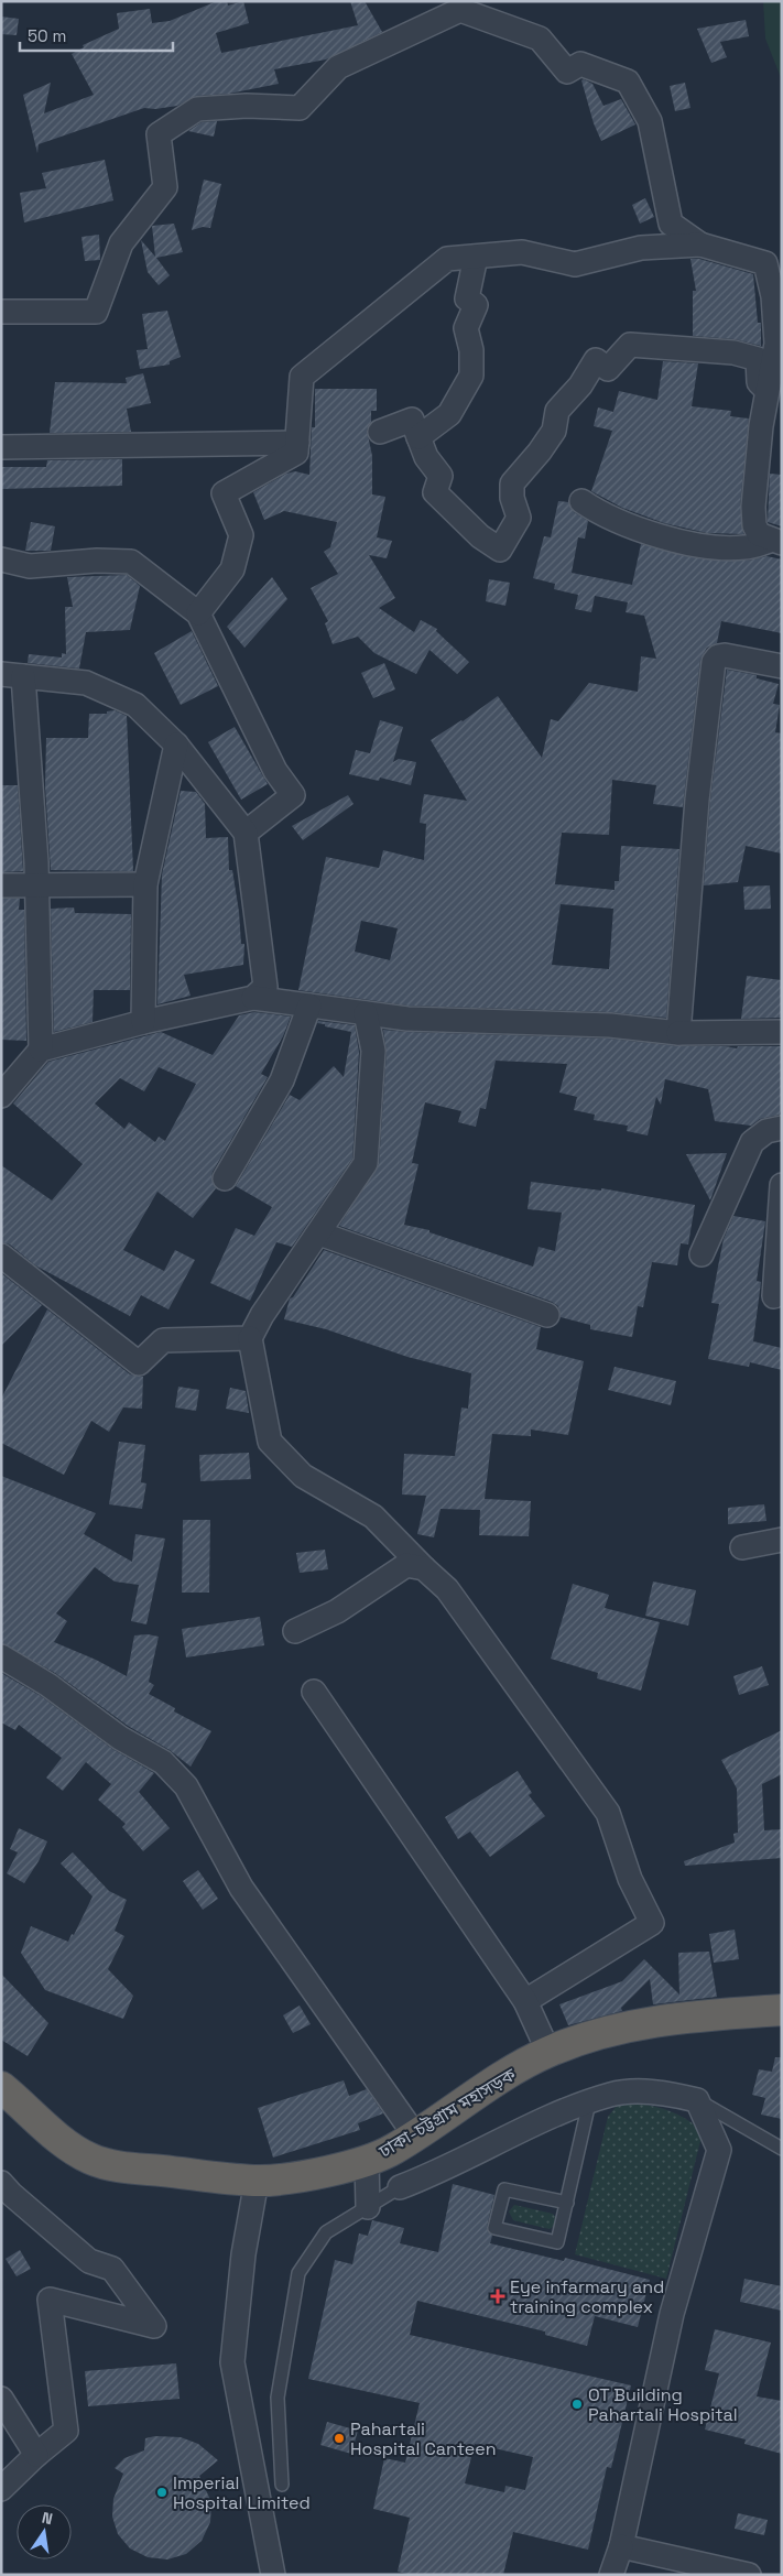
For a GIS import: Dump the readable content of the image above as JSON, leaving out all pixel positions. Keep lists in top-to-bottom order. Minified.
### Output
{"streets":{"highway":["ঢাকা-চট্টগ্রাম মহাসড়ক"]},"places":{"health":["Eye infarmary and training complex"],"other":["OT Building Pahartali Hospital","Pahartali Hospital Canteen","Imperial Hospital Limited"]},"scale_bar":"50 m","north":"top"}
